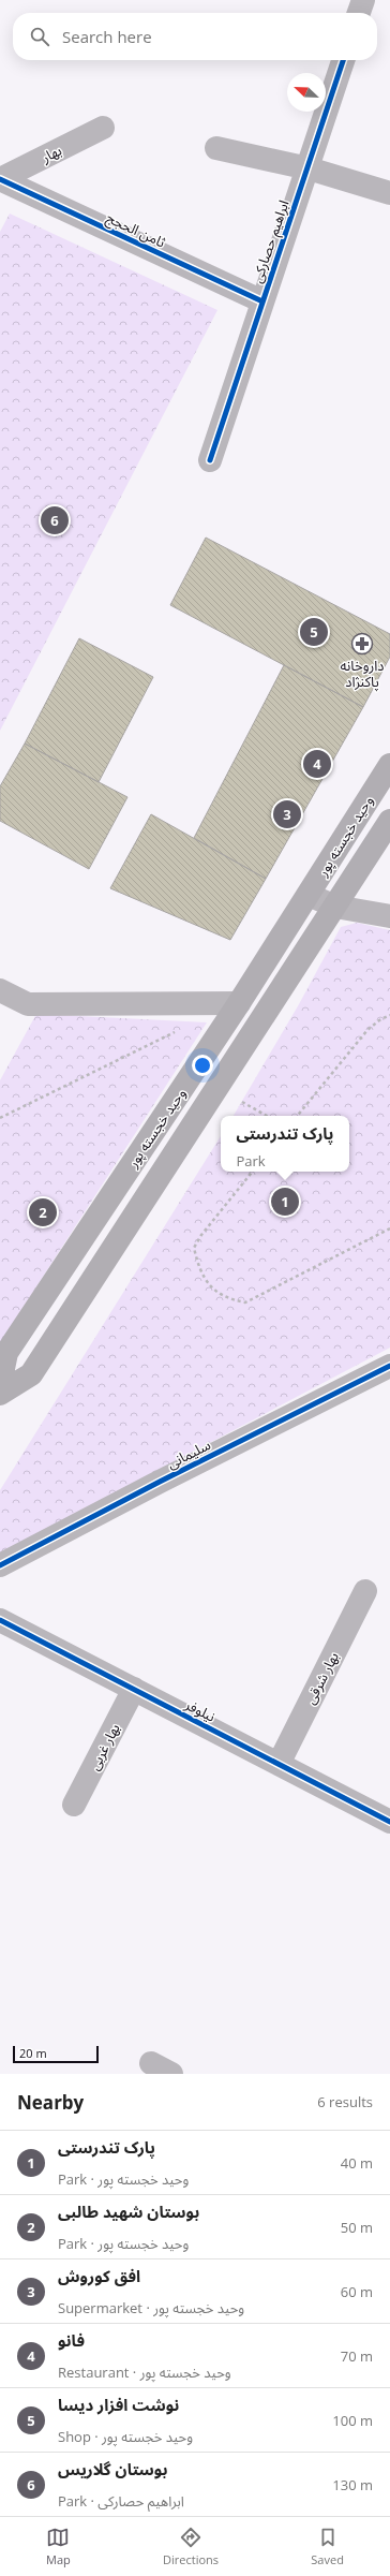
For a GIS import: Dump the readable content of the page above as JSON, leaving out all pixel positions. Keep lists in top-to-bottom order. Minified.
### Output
{"streets":{"main road":["وحید خجسته پور"],"street":["بهار","ثامن الحجج","ابراهیم حصارکی","سلیمانی","بهار شرقی","نیلوفر","بهار غربی"]},"crossings":[["بهار","ثامن الحجج"],["ثامن الحجج","ابراهیم حصارکی"],["بهار شرقی","نیلوفر"],["نیلوفر","بهار غربی"]],"places":{"pharmacy":["داروخانه پاکنژاد"]},"scale_bar":"20 m","north":"top left","page":{"search":"Search here","pins":["6","5","4","3","1","2"],"popup":["پارک تندرستی","Park"],"scale":"20 m","heading":["Nearby","6 results"],"list":[{"mark":"1","name":"پارک تندرستی","note":"Park · وحید خجسته پور","value":"40 m"},{"mark":"2","name":"بوستان شهید طالبی","note":"Park · وحید خجسته پور","value":"50 m"},{"mark":"3","name":"افق کوروش","note":"Supermarket · وحید خجسته پور","value":"60 m"},{"mark":"4","name":"فانو","note":"Restaurant · وحید خجسته پور","value":"70 m"},{"mark":"5","name":"نوشت افزار دیسا","note":"Shop · وحید خجسته پور","value":"100 m"},{"mark":"6","name":"بوستان گلاریس","note":"Park · ابراهیم حصارکی","value":"130 m"}],"nav":["Map","Directions","Saved"]}}
